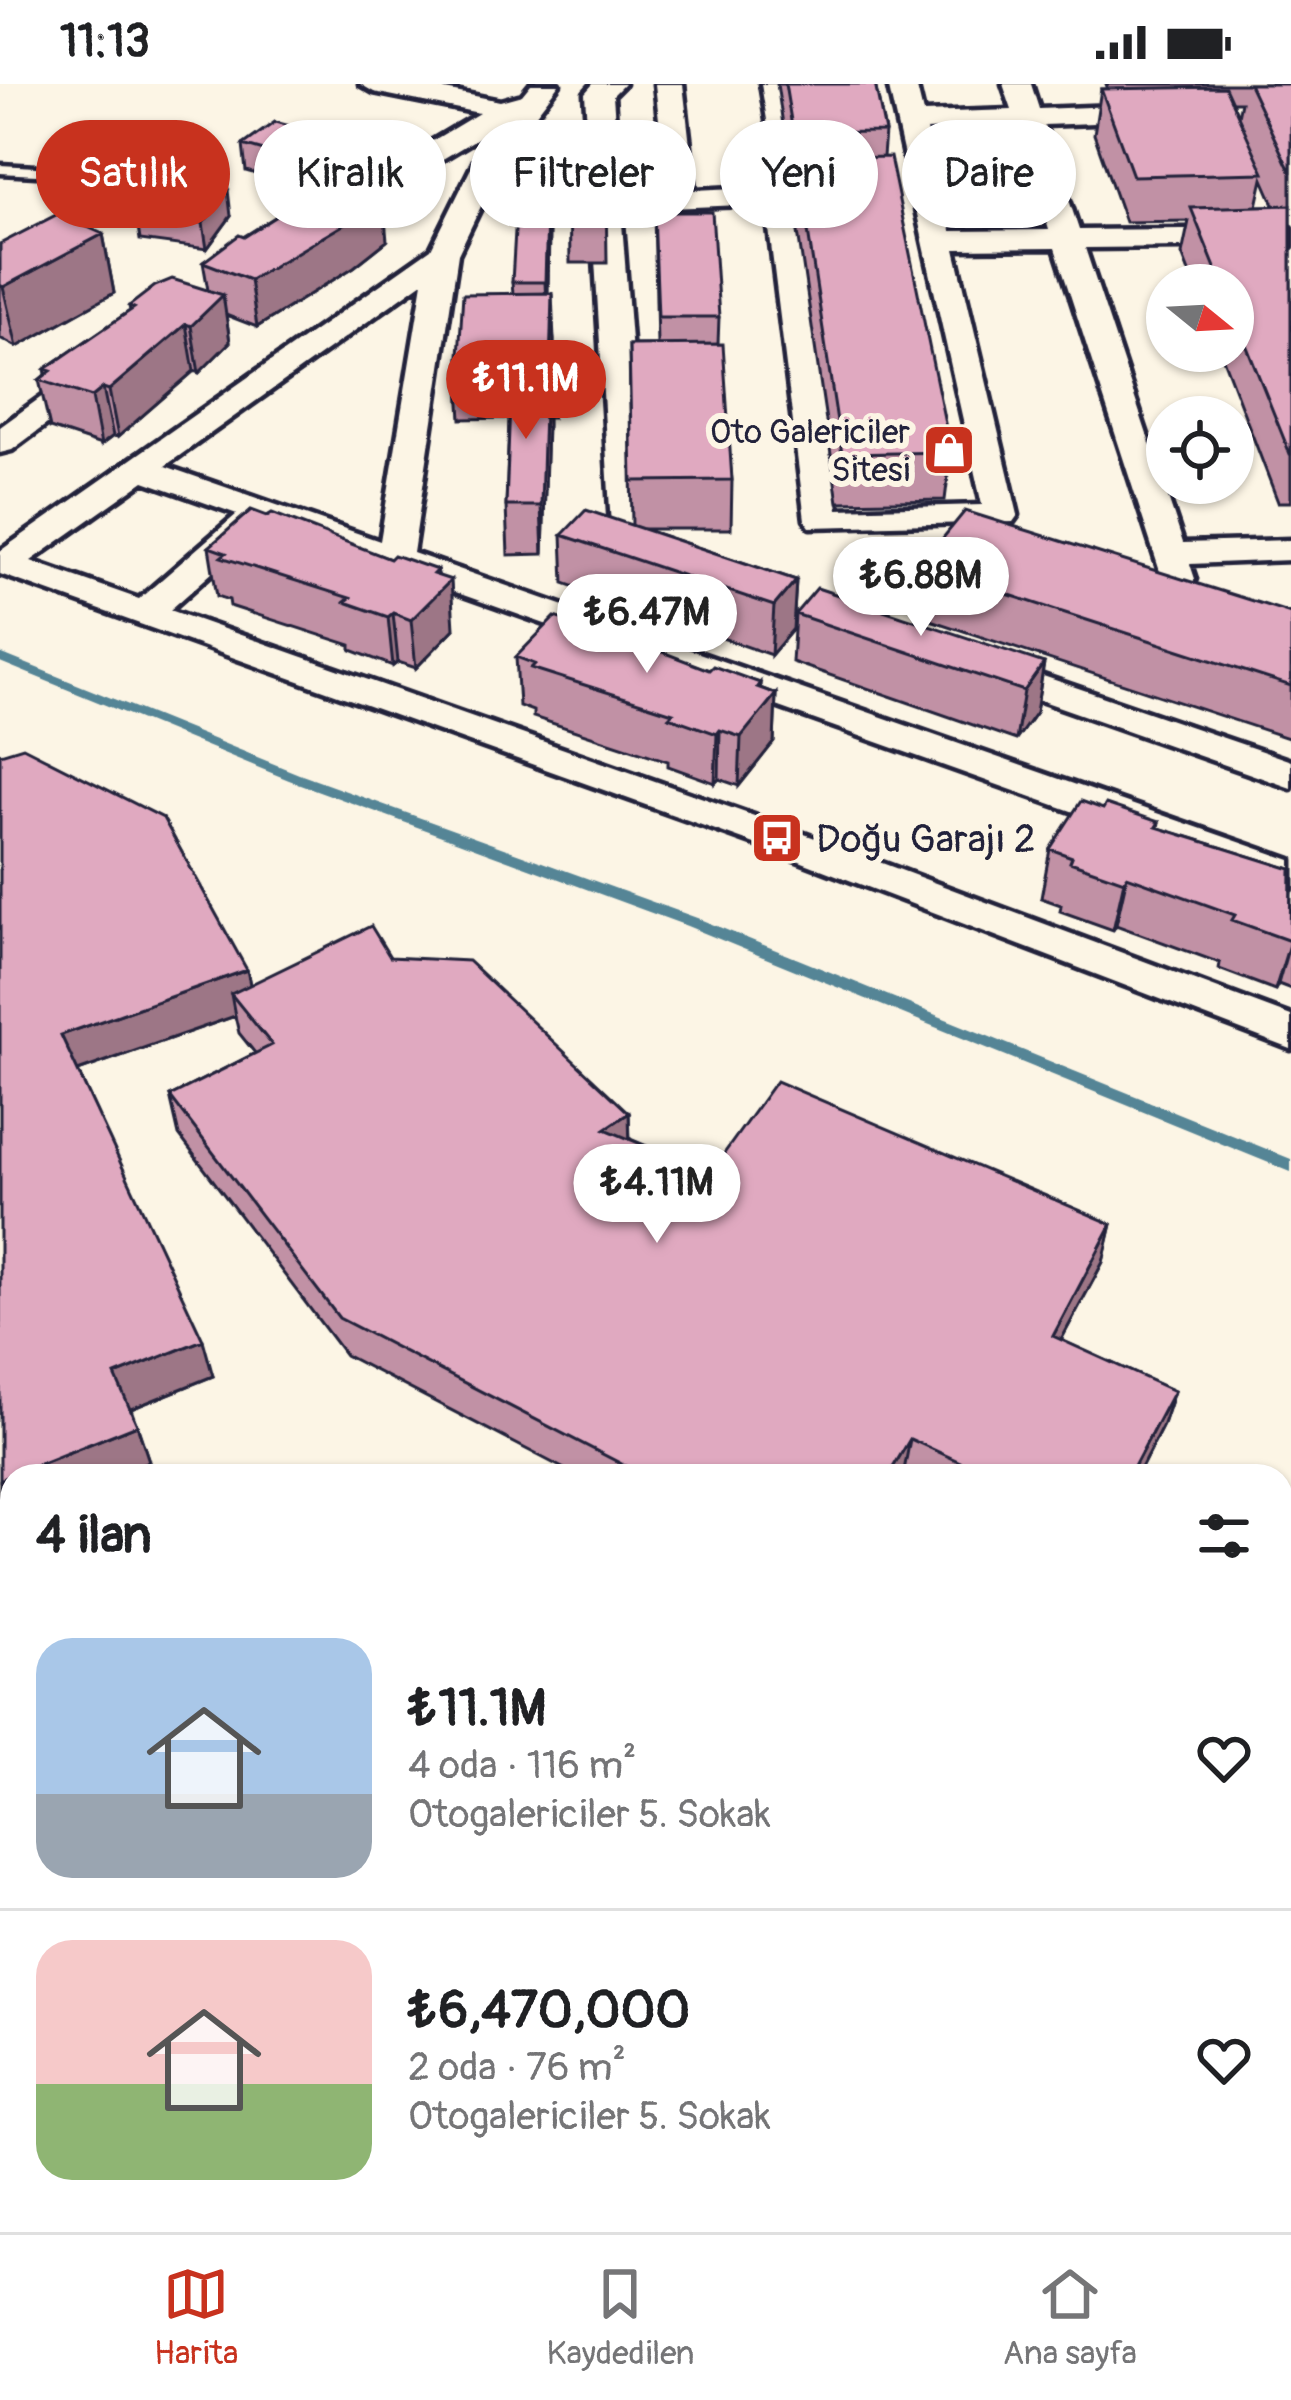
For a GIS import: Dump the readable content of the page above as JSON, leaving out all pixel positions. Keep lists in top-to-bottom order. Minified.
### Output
{"places":{"shop":["Oto Galericiler Sitesi"],"bus stop":["Doğu Garajı 2"]},"north":"right","page":{"status":"11:13","chip":["Satılık","Kiralık","Filtreler","Yeni","Daire"],"price":["₺11.1M","₺6.88M","₺6.47M","₺4.11M"],"heading":"4 ilan","list":[{"name":"₺11.1M","note":"4 oda · 116 m² · Otogalericiler 5. Sokak"},{"name":"₺6,470,000","note":"2 oda · 76 m² · Otogalericiler 5. Sokak"}],"tabs":["Harita","Kaydedilen","Ana sayfa"]}}
